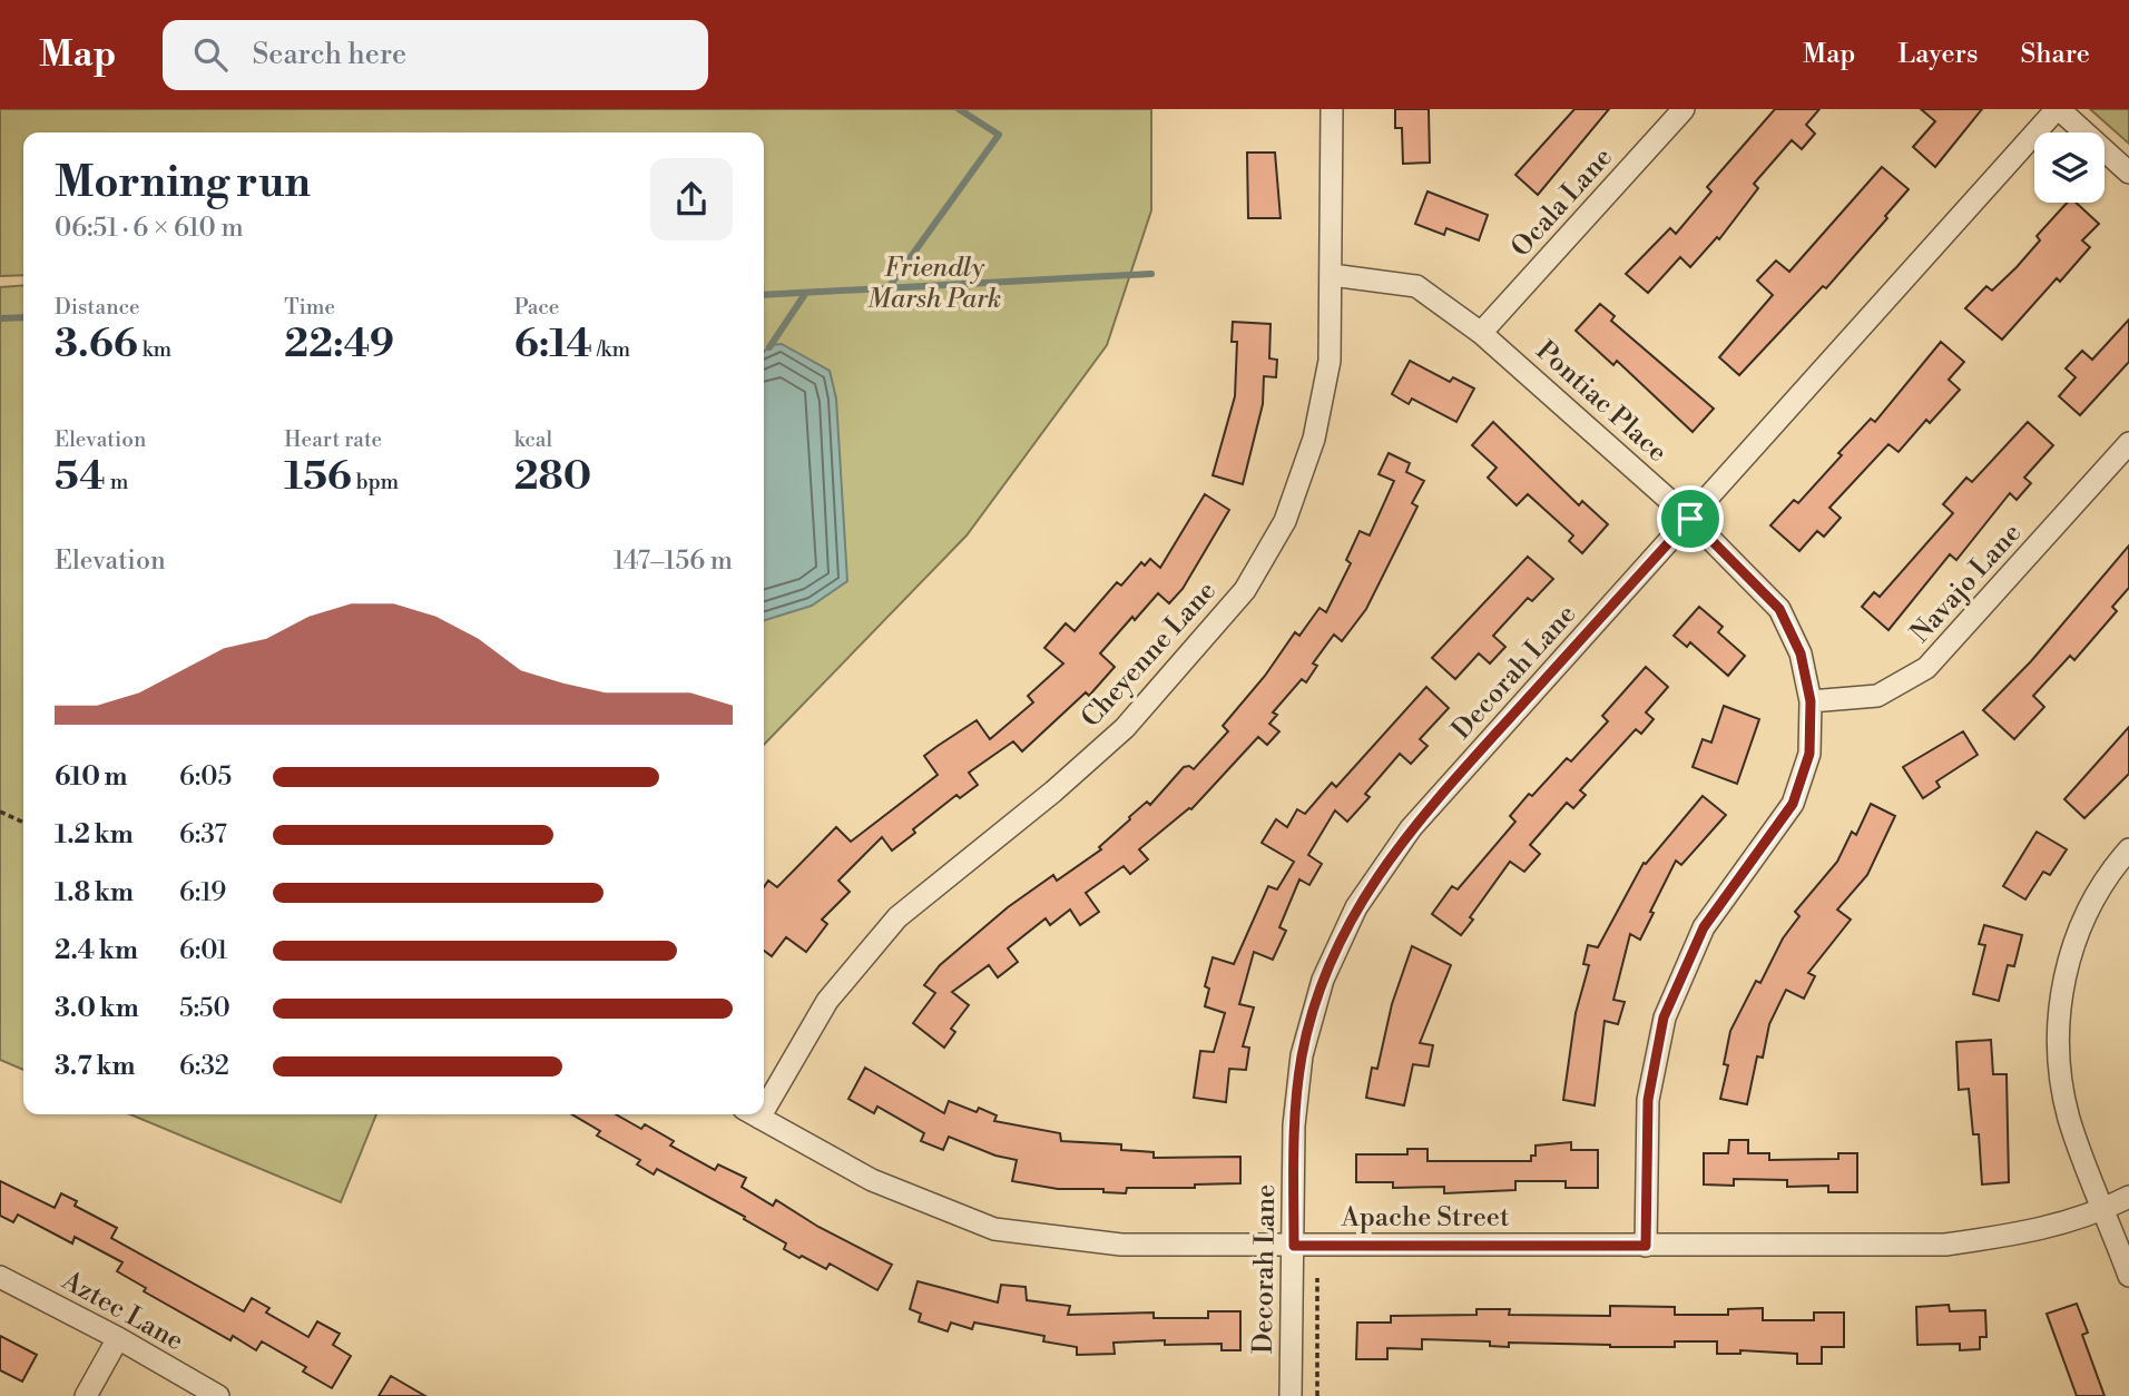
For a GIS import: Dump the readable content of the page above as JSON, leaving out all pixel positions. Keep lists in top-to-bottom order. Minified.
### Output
{"streets":{"street":["Ocala Lane","Pontiac Place","Navajo Lane","Cheyenne Lane","Decorah Lane","Apache Street","Aztec Lane"]},"crossings":[["Ocala Lane","Pontiac Place"],["Pontiac Place","Navajo Lane"],["Pontiac Place","Cheyenne Lane"],["Pontiac Place","Decorah Lane"],["Pontiac Place","Apache Street"],["Decorah Lane","Apache Street"]],"parks":["Friendly Marsh Park"],"page":{"header":"Map","search":"Search here","nav":["Map","Layers","Share"],"heading":["Morning run","06:51 · 6 × 610 m"],"stats":[["Distance","3.66 km"],["Time","22:49"],["Pace","6:14 /km"],["Elevation","54 m"],["Heart rate","156 bpm"],["kcal","280"]],"chart":["Elevation","147–156 m"],"list":[{"name":"610 m","note":"6:05"},{"name":"1.2 km","note":"6:37"},{"name":"1.8 km","note":"6:19"},{"name":"2.4 km","note":"6:01"},{"name":"3.0 km","note":"5:50"},{"name":"3.7 km","note":"6:32"}]}}
